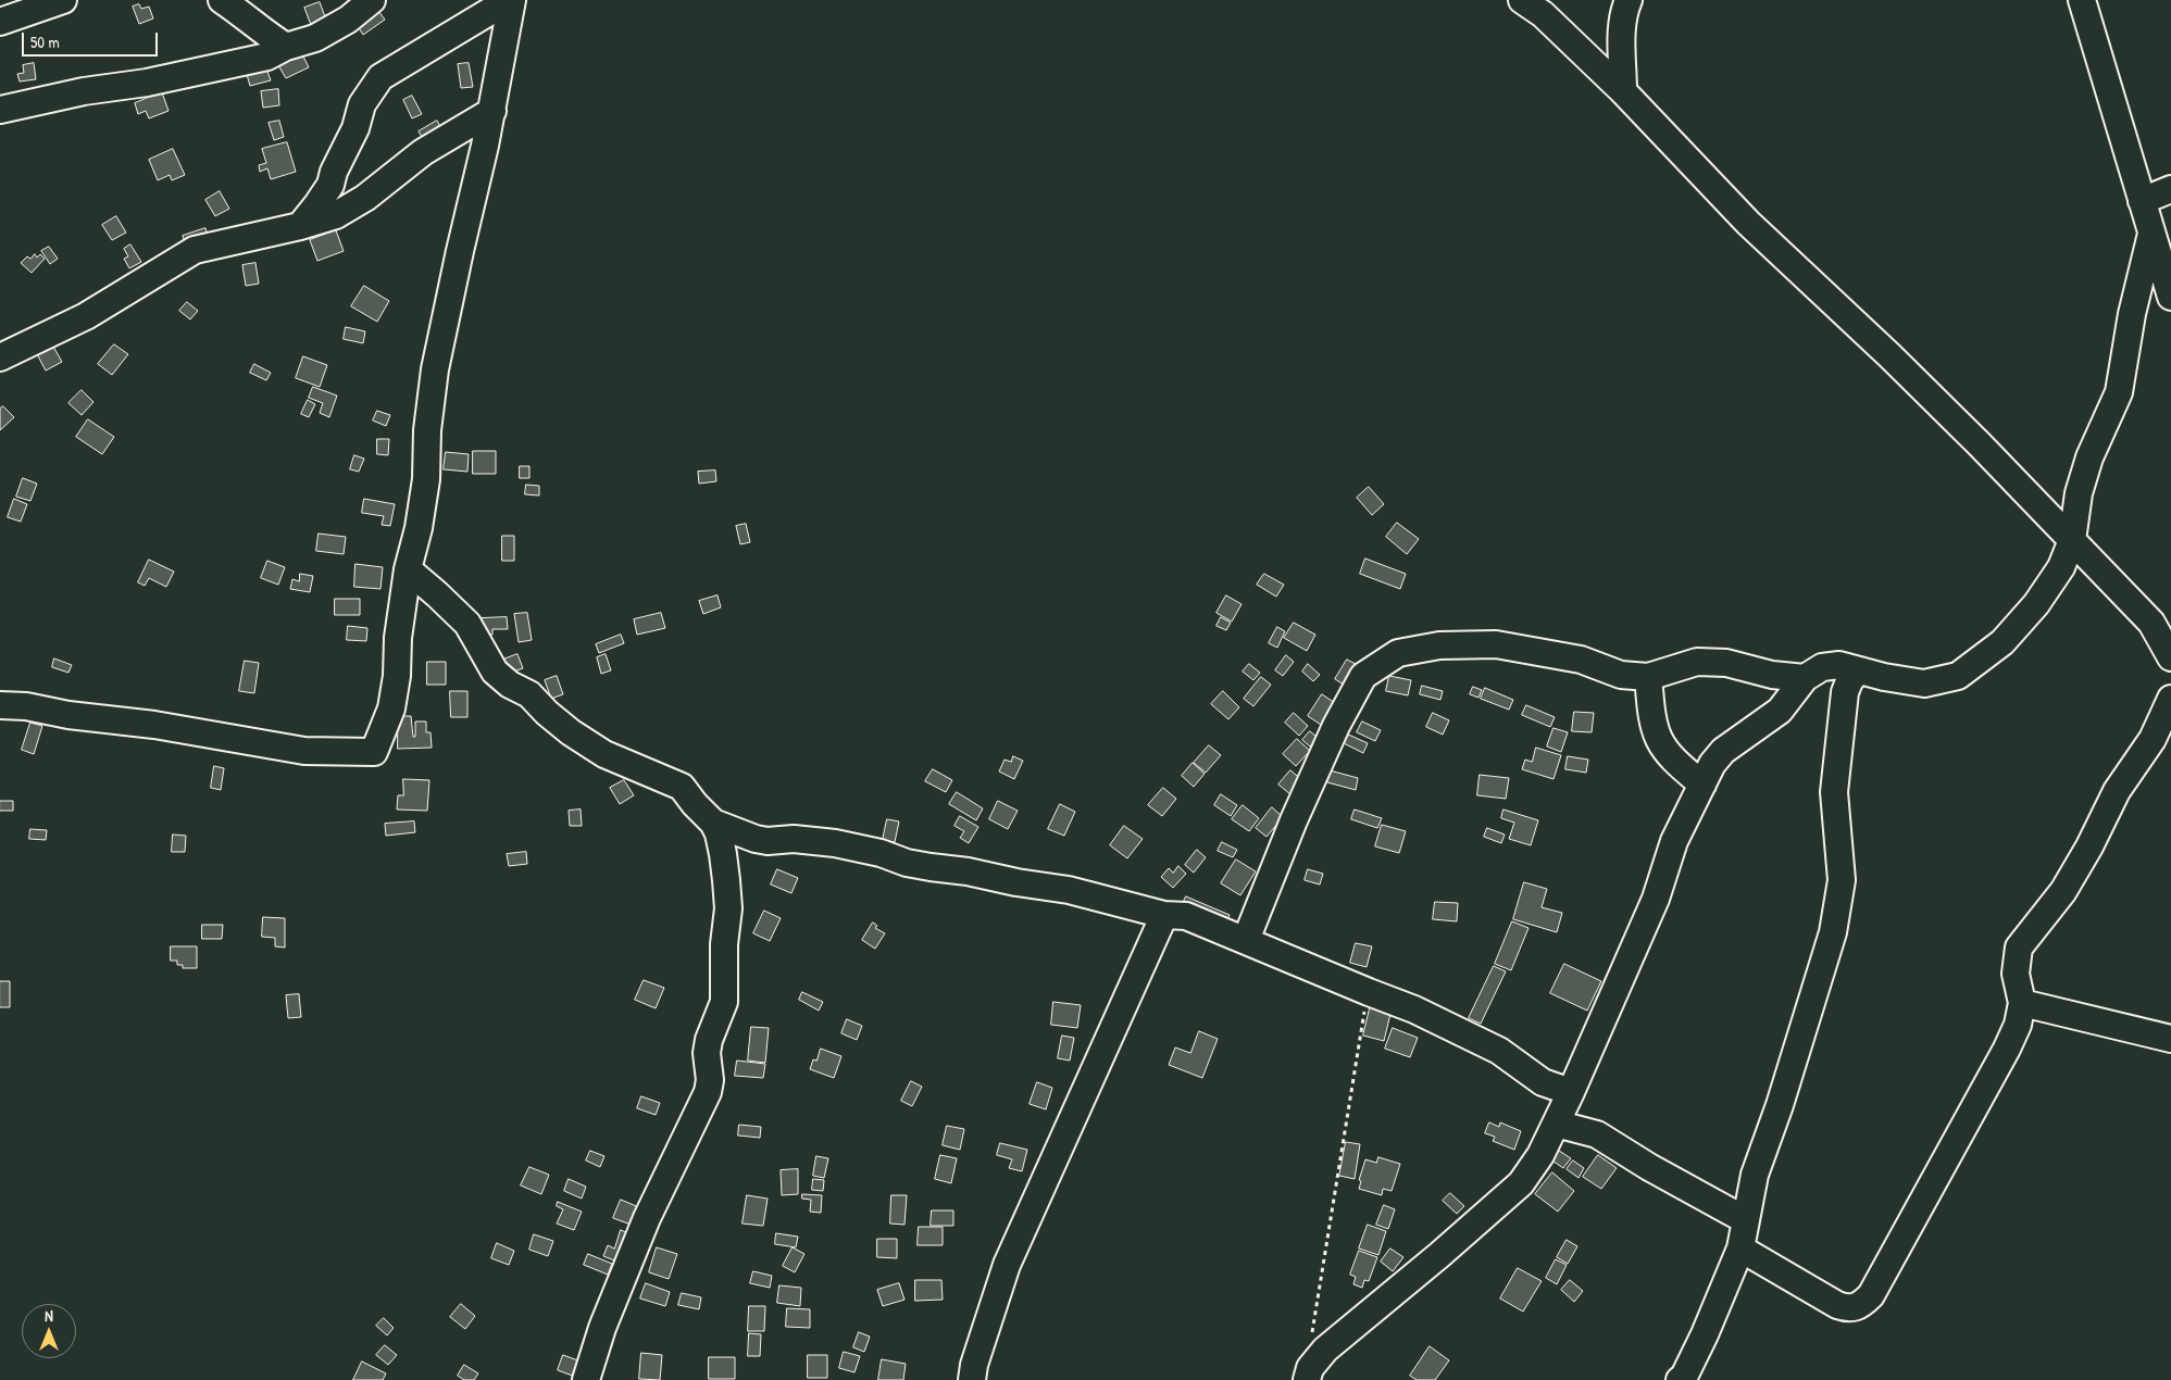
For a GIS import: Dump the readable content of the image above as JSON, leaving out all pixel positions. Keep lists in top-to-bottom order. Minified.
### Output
{"scale_bar":"50 m","north":"top"}
